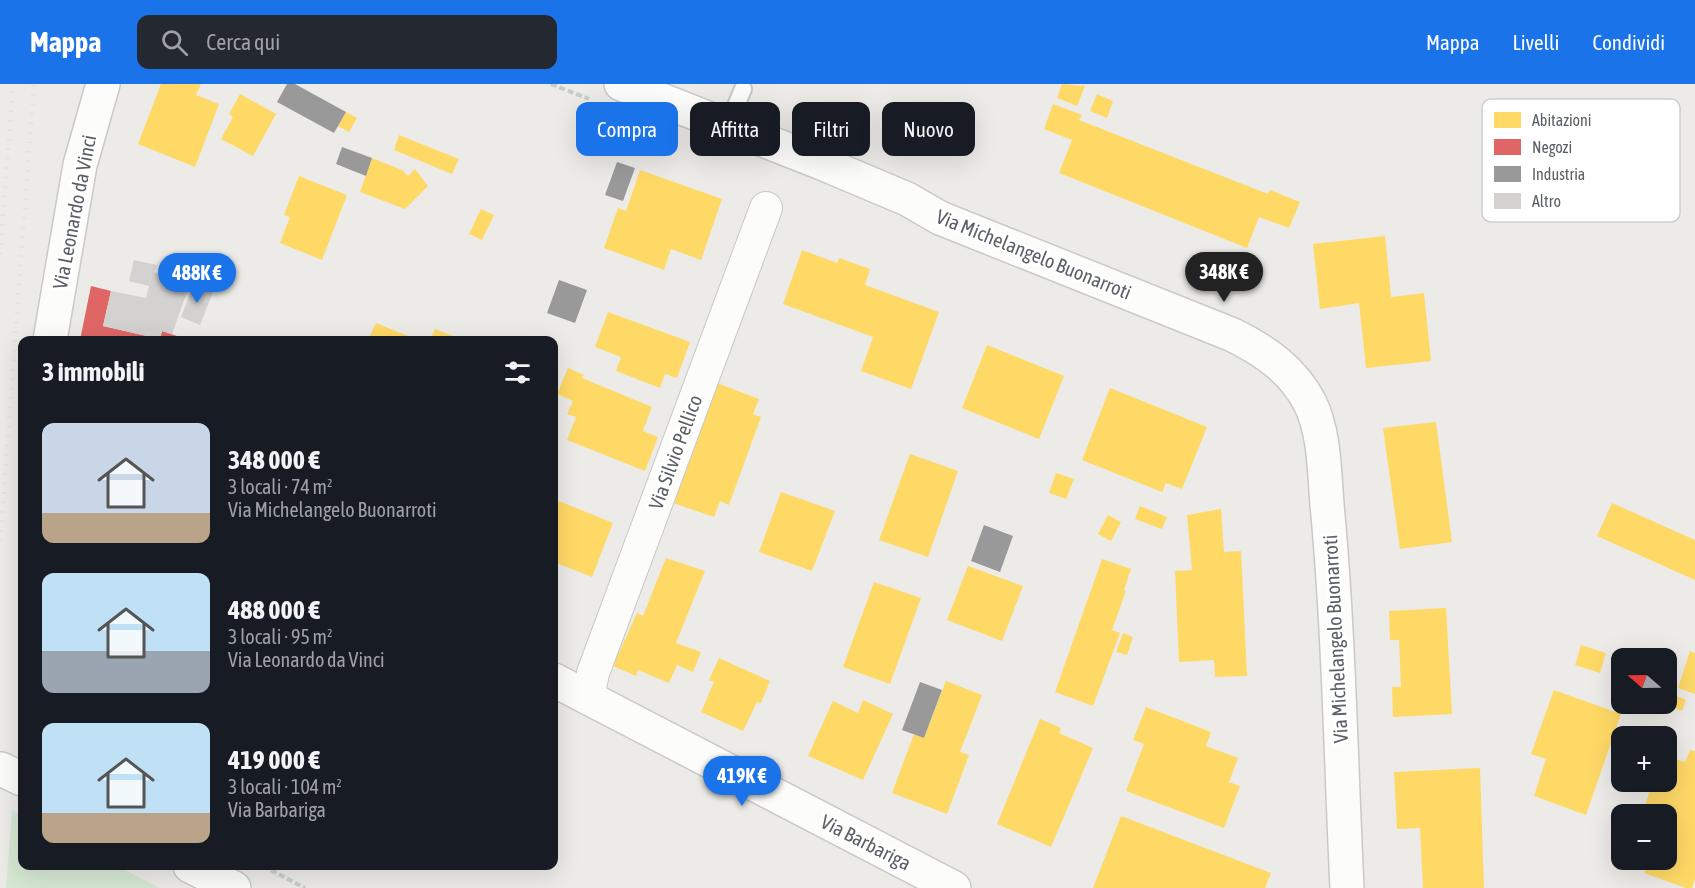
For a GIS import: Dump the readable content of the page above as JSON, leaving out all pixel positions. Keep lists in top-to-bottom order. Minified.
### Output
{"streets":{"street":["Via Leonardo da Vinci","Via Michelangelo Buonarroti","Via Silvio Pellico","Via Barbariga"]},"crossings":[["Via Silvio Pellico","Via Barbariga"]],"legend":["Abitazioni","Negozi","Industria","Altro"],"north":"left","page":{"header":"Mappa","search":"Cerca qui","nav":["Mappa","Livelli","Condividi"],"chip":["Compra","Affitta","Filtri","Nuovo"],"price":["348K €","488K €","419K €"],"heading":"3 immobili","list":[{"name":"348 000 €","note":"3 locali · 74 m² · Via Michelangelo Buonarroti"},{"name":"488 000 €","note":"3 locali · 95 m² · Via Leonardo da Vinci"},{"name":"419 000 €","note":"3 locali · 104 m² · Via Barbariga"}],"map_buttons":["+","−"]}}
